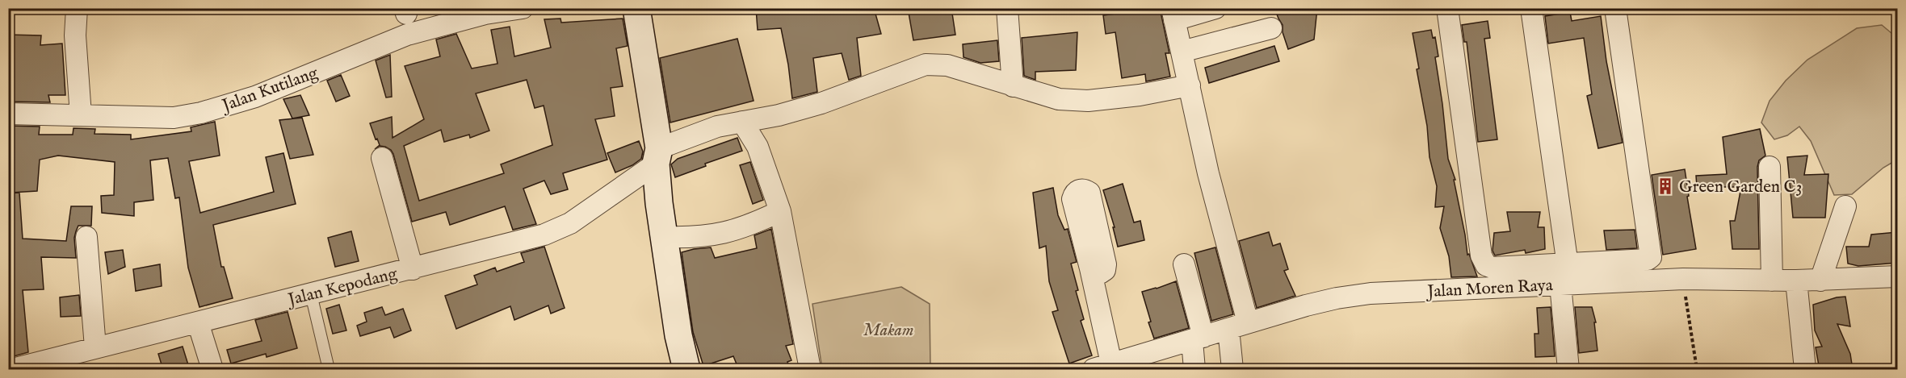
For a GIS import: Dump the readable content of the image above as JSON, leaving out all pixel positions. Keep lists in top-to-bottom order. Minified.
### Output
{"streets":{"street":["Jalan Kutilang","Jalan Kepodang","Jalan Moren Raya"]},"parks":["Makam"],"places":{"building":["Green Garden C3"]}}
